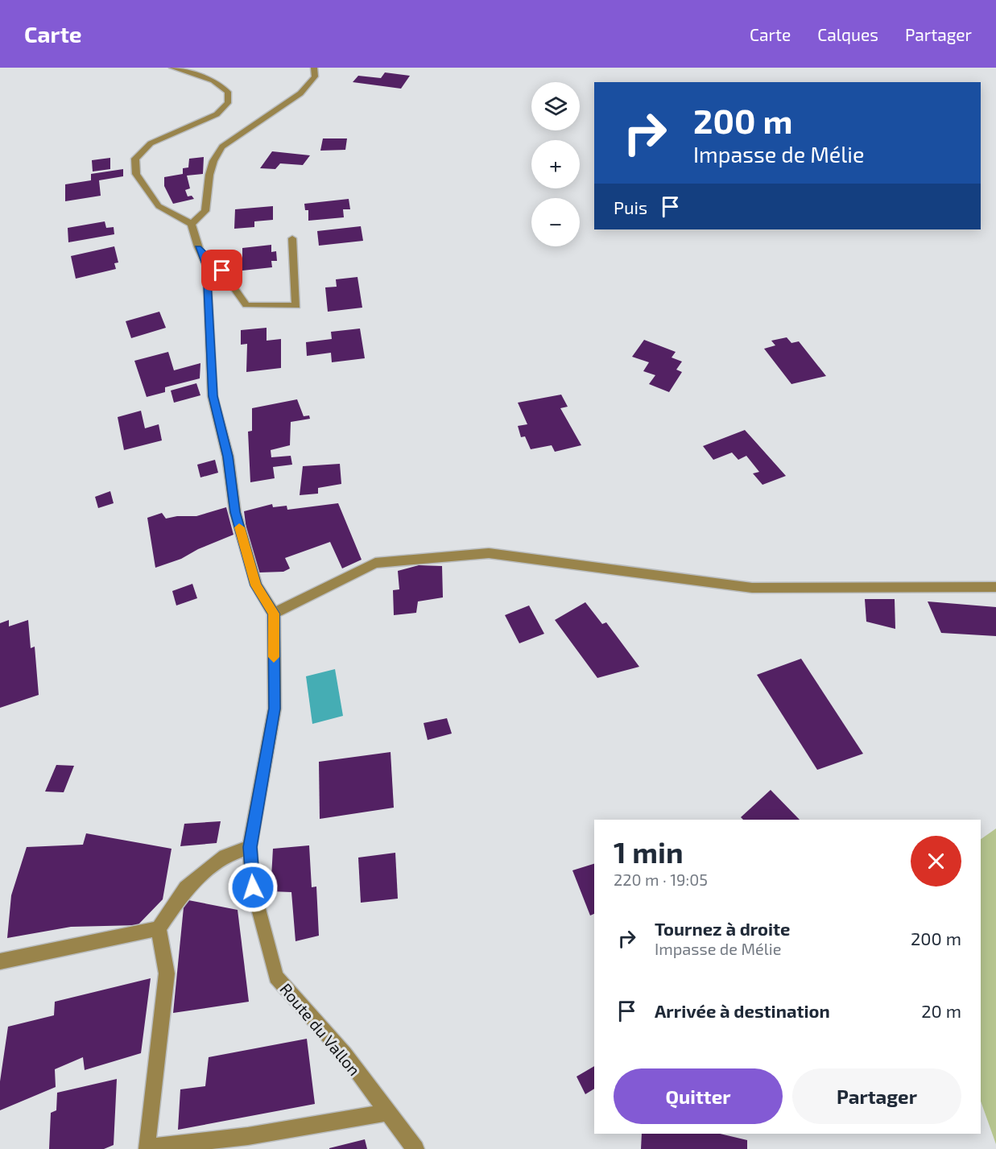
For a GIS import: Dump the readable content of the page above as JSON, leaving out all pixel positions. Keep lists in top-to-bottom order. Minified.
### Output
{"streets":{"street":["Route du Vallon"]},"page":{"header":"Carte","nav":["Carte","Calques","Partager"],"map_buttons":["+","−"],"turn":["200 m","Impasse de Mélie"],"then":"Puis","heading":["1 min","220 m · 19:05"],"list":[{"name":"Tournez à droite","note":"Impasse de Mélie","value":"200 m"},{"name":"Arrivée à destination","value":"20 m"}],"buttons":["Quitter","Partager"]}}
